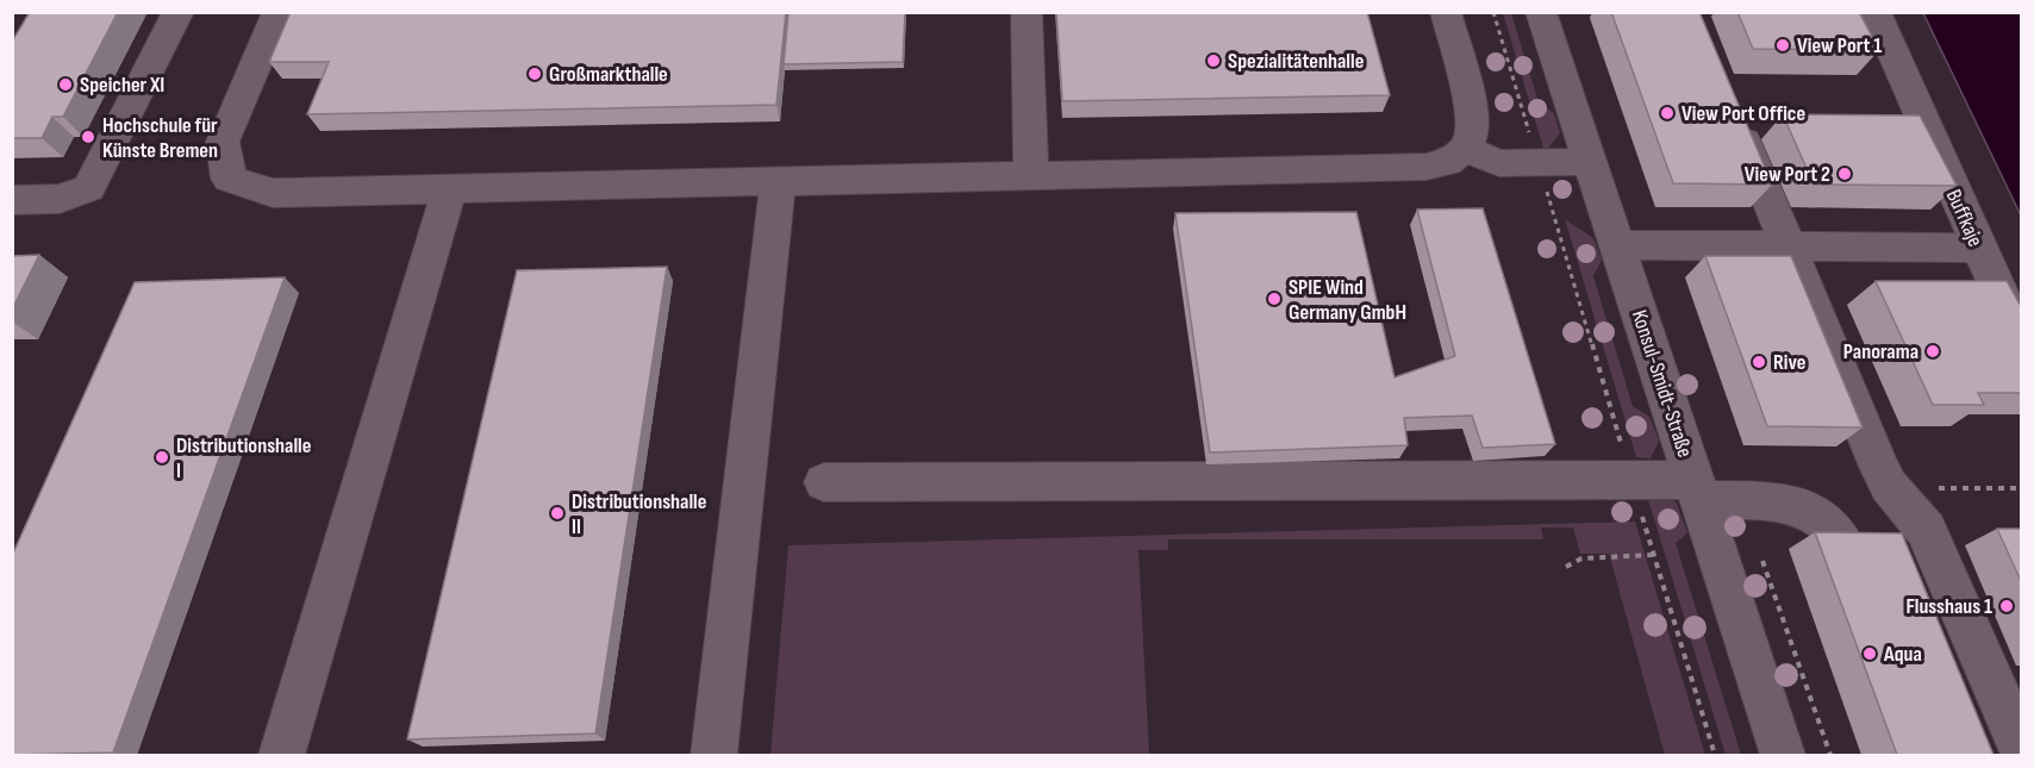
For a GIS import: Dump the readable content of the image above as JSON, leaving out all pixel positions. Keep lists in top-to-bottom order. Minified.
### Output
{"streets":{"street":["Buffkaje","Konsul-Smidt-Straße"]},"places":["View Port 1","Spezialitätenhalle","Großmarkthalle","Speicher XI","View Port Office","Hochschule für Künste Bremen","View Port 2","SPIE Wind Germany GmbH","Panorama","Rive","Distributionshalle I","Distributionshalle II","Flusshaus 1","Aqua"]}
